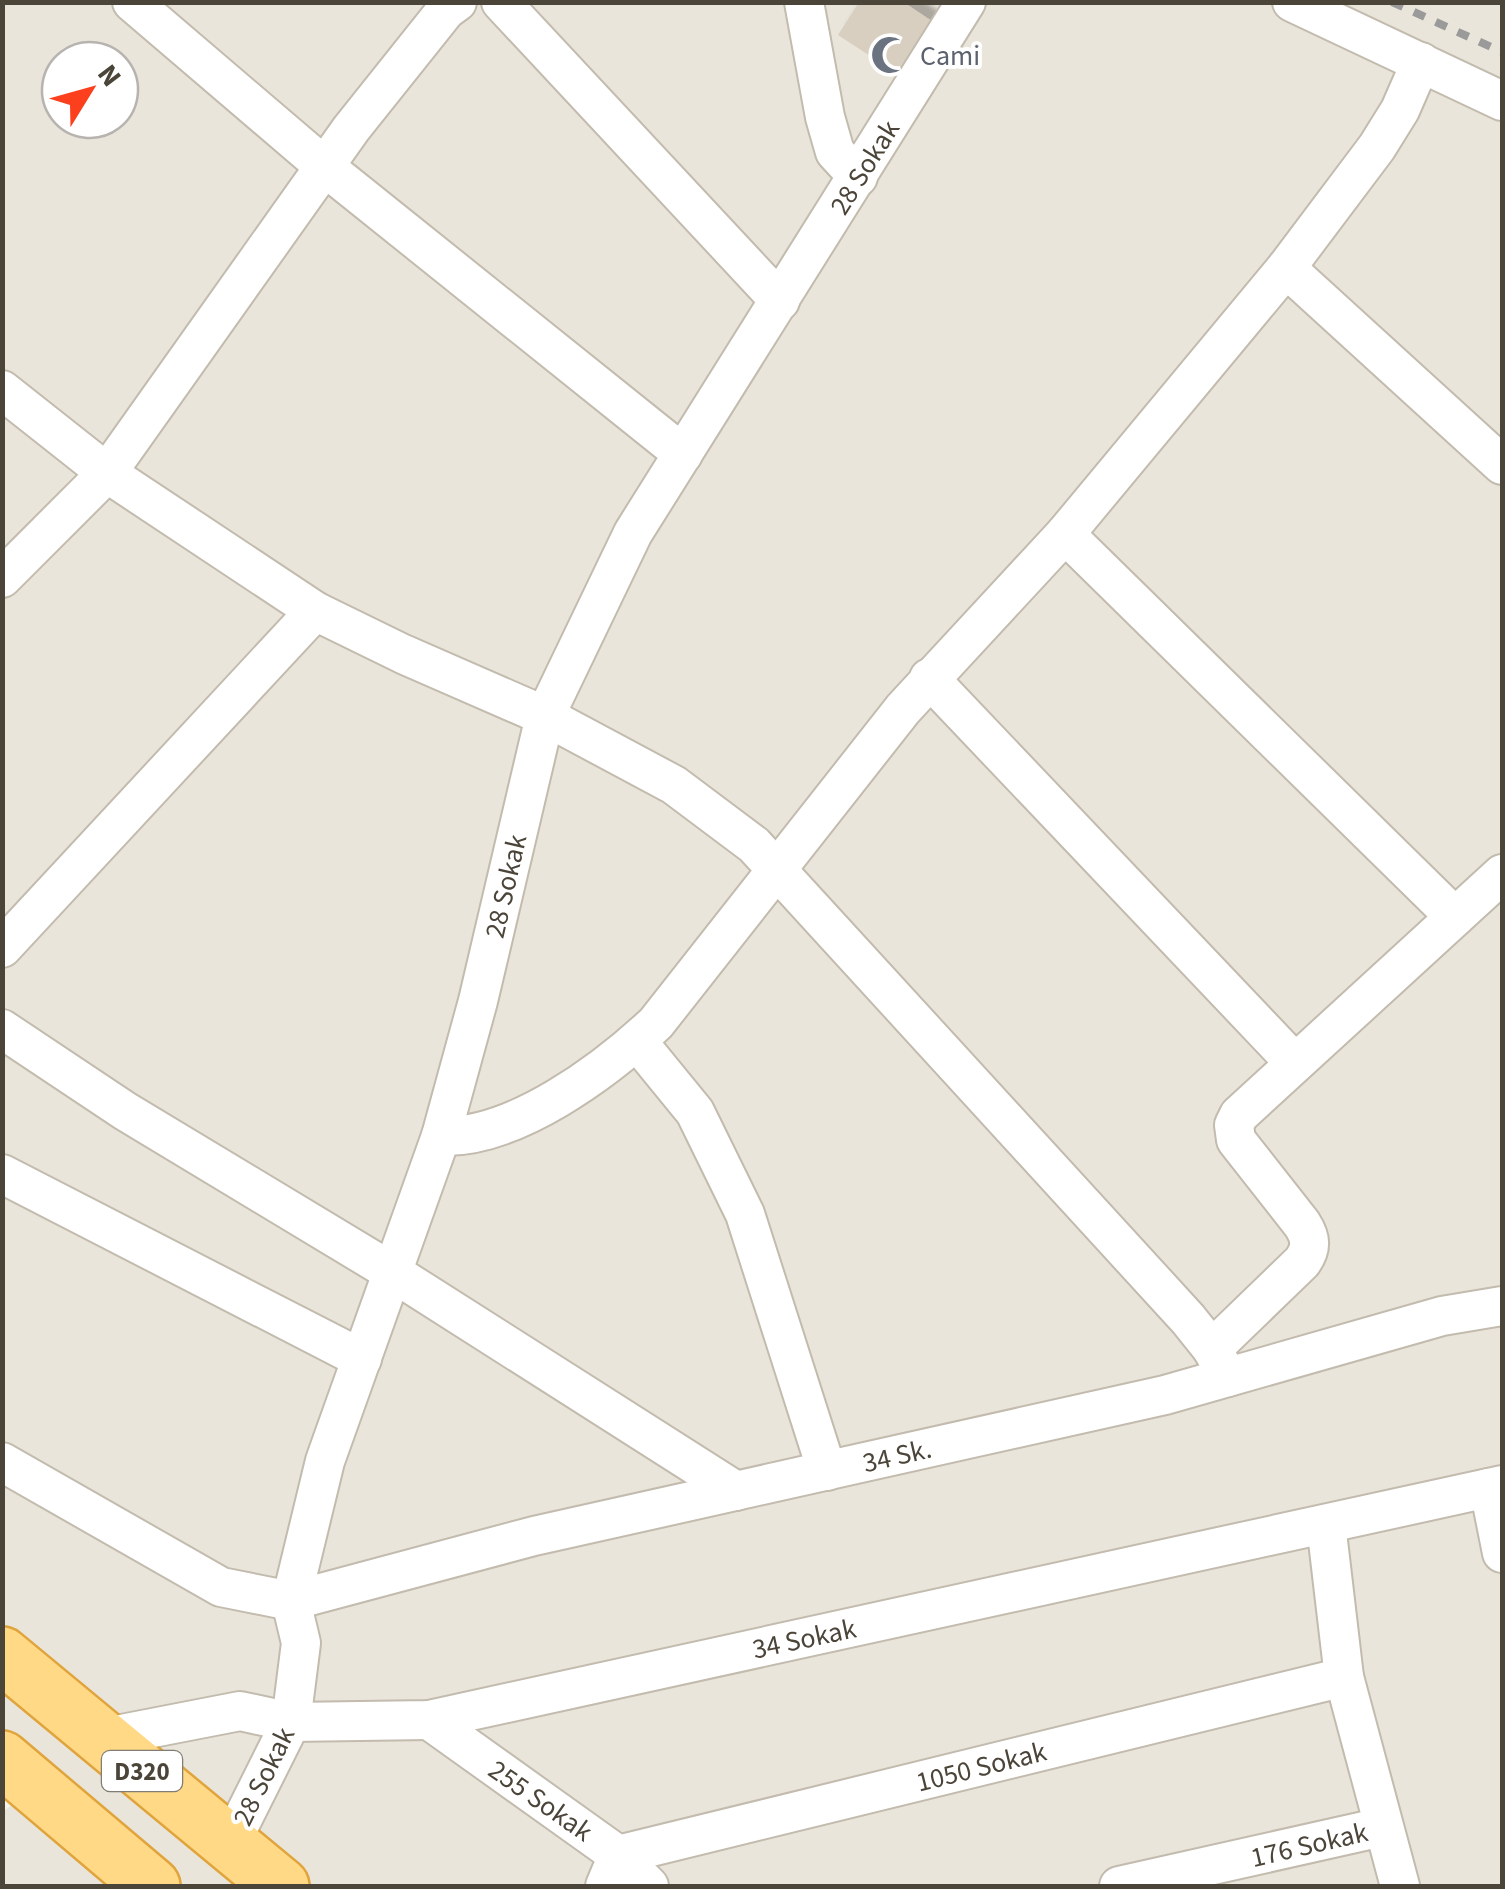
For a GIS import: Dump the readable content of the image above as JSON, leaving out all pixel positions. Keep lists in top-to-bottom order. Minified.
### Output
{"streets":{"highway":["D320"],"street":["28 Sokak","34 Sk.","34 Sokak","1050 Sokak","255 Sokak","176 Sokak"]},"crossings":[["28 Sokak","34 Sk."],["28 Sokak","34 Sokak"],["28 Sokak","D320"],["34 Sokak","D320"],["34 Sokak","255 Sokak"],["1050 Sokak","255 Sokak"]],"places":{"mosque":["Cami"]},"north":"top right"}
